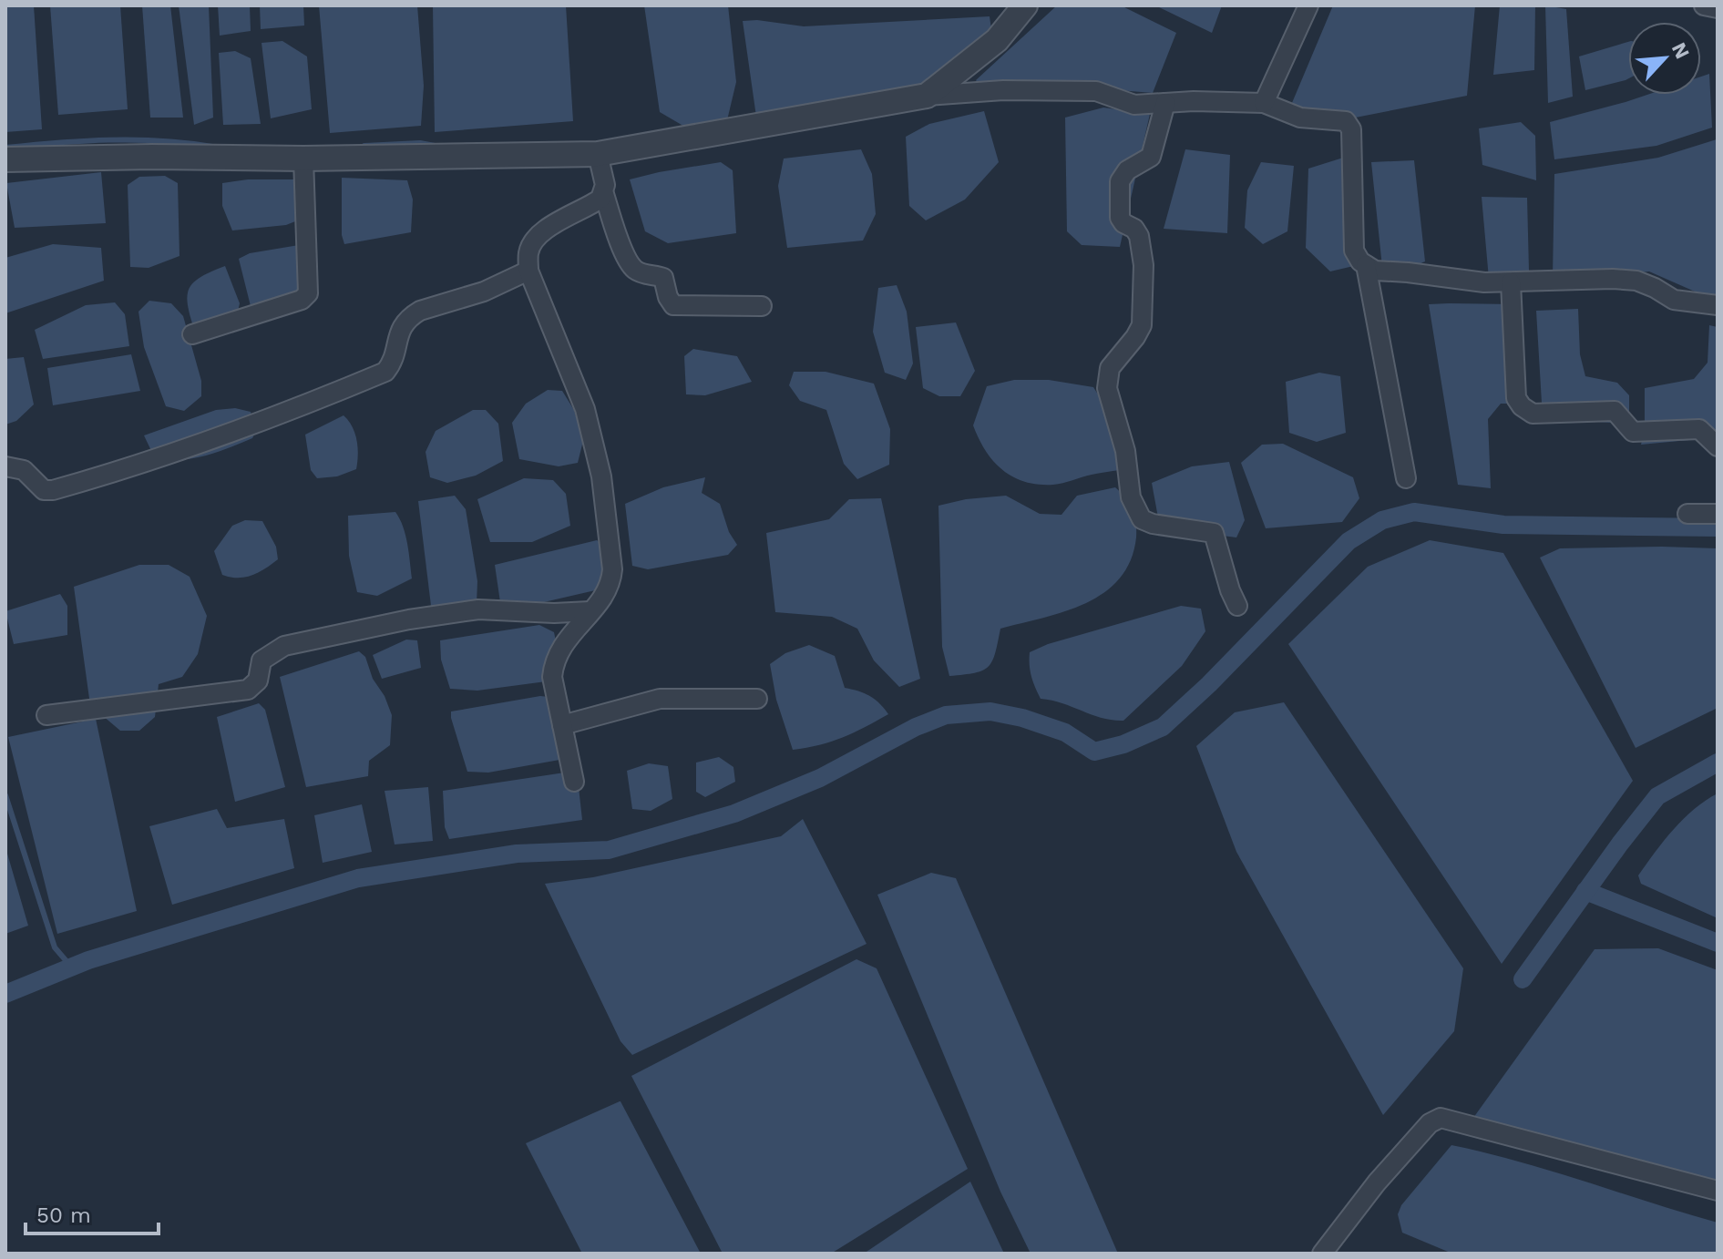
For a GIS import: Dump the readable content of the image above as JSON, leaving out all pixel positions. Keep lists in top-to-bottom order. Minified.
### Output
{"scale_bar":"50 m","north":"top right"}
